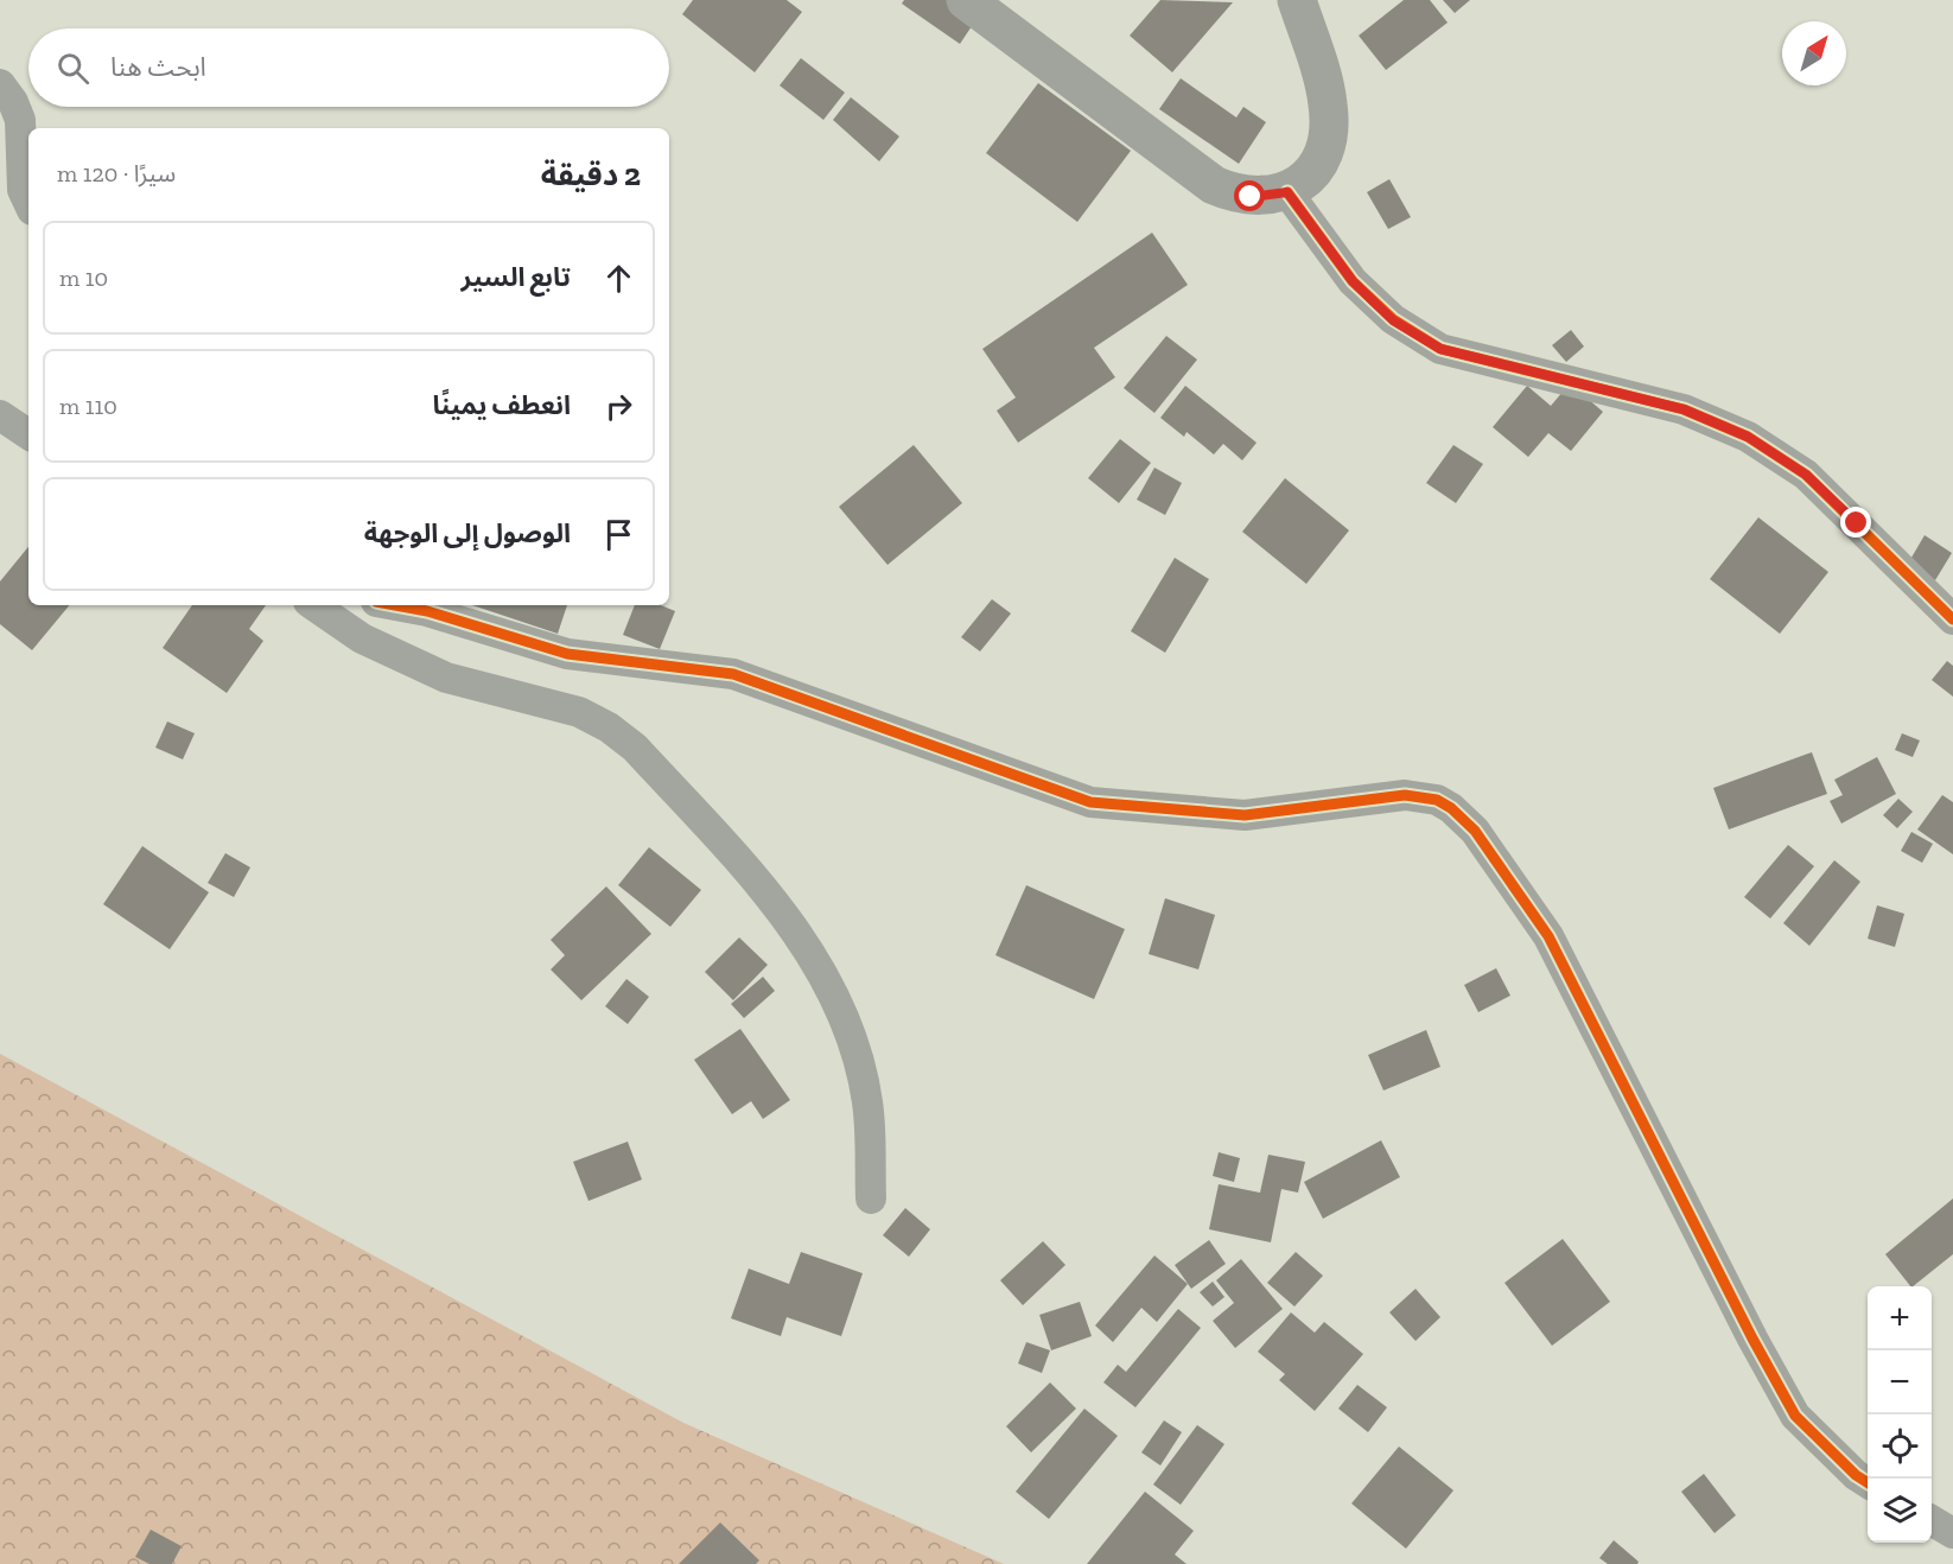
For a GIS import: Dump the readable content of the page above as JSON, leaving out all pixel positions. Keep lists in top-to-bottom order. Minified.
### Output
{"north":"top right","page":{"search":"ابحث هنا","heading":["2 دقيقة","سيرًا · 120 m"],"list":[["تابع السير","10 m"],["انعطف يمينًا","110 m"],"الوصول إلى الوجهة"],"map_buttons":["+","−"]}}
